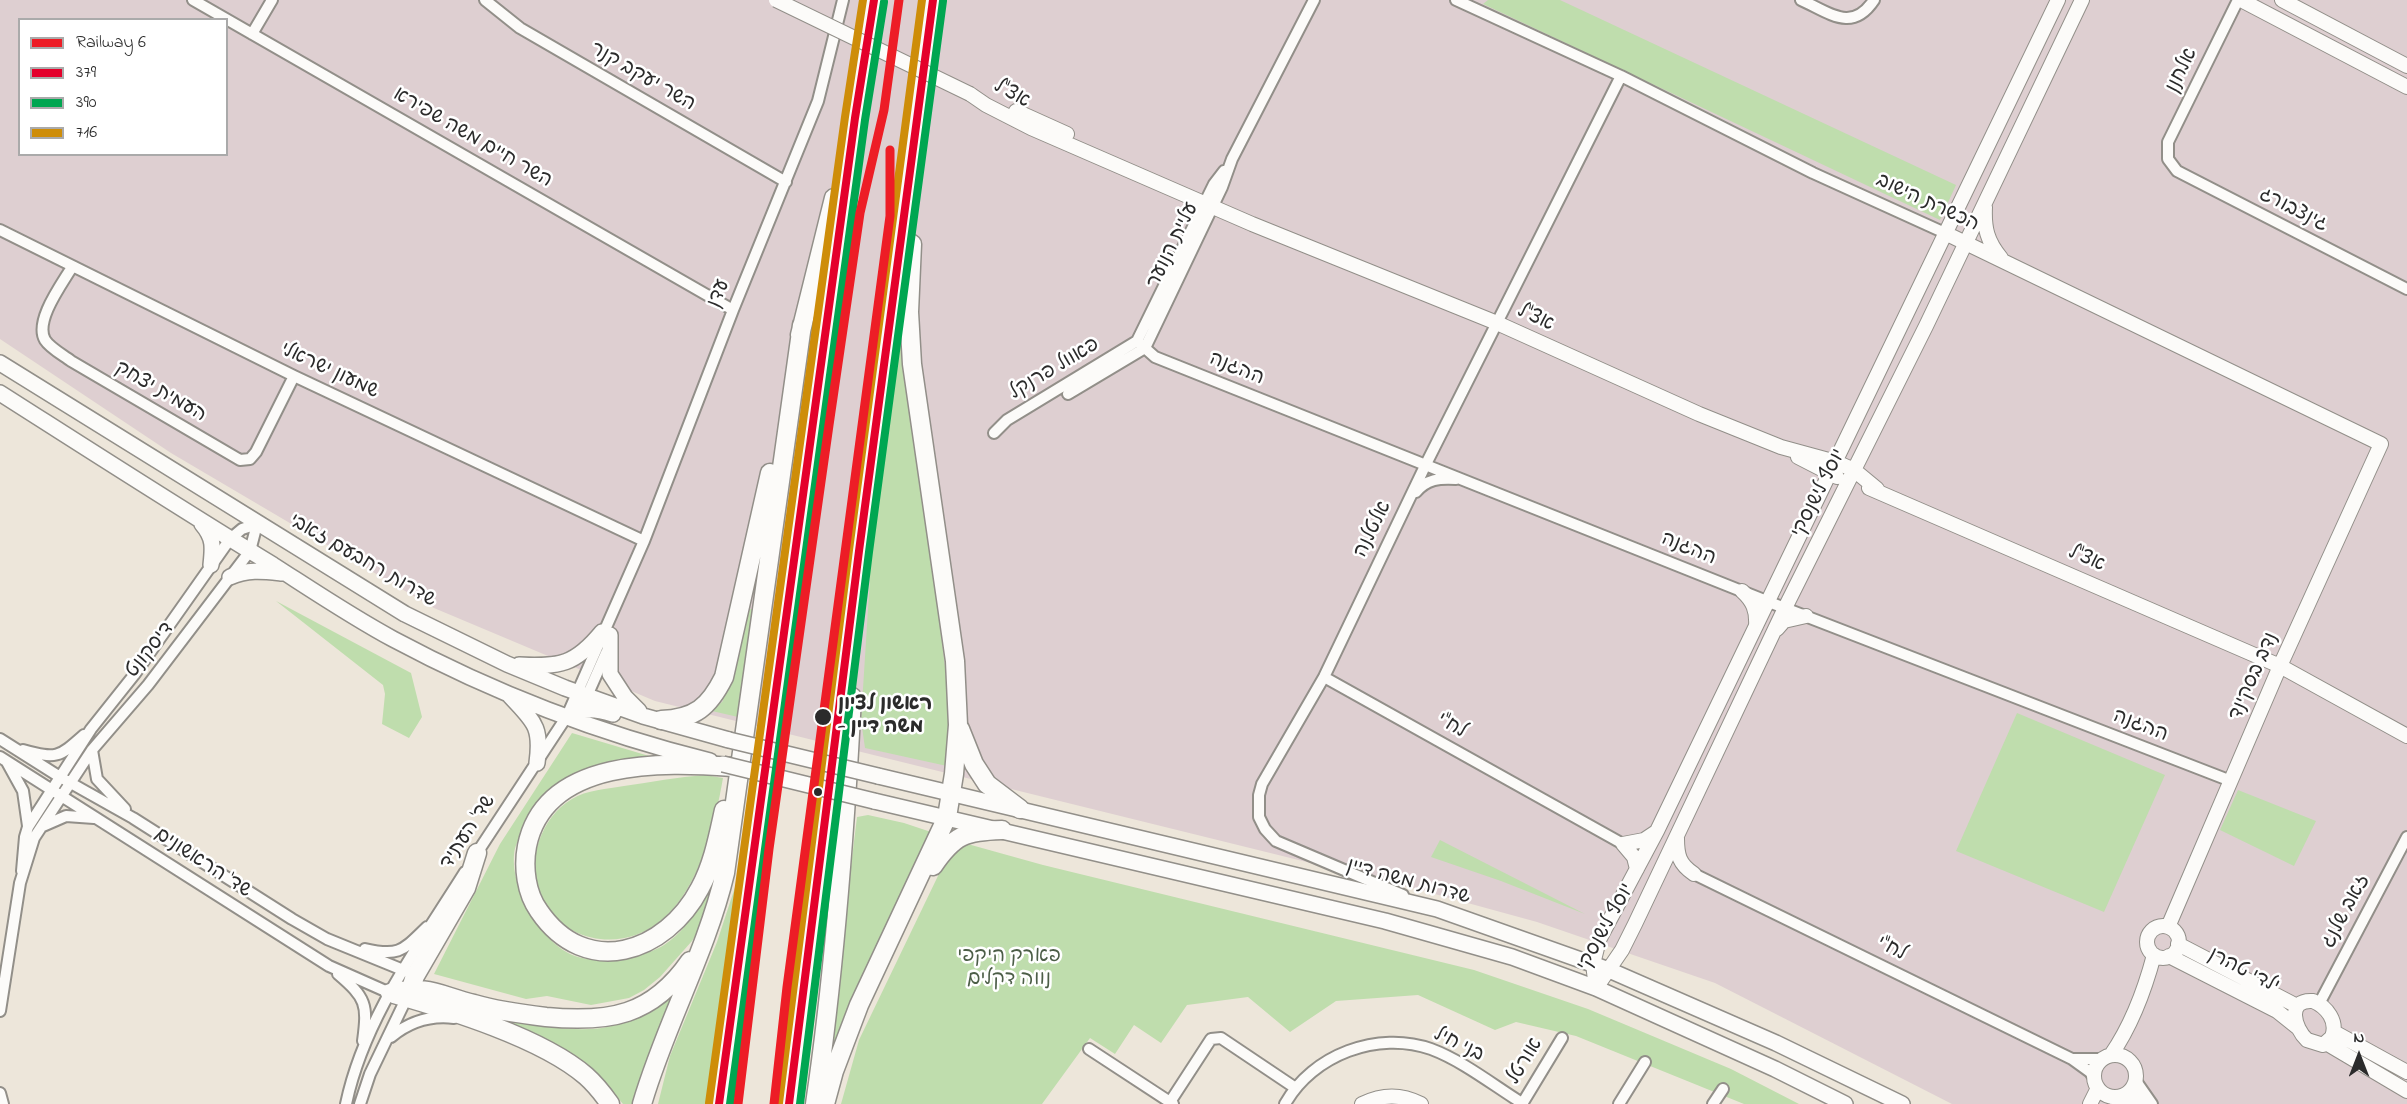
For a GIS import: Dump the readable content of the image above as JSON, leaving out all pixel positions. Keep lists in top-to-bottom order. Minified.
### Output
{"streets":{"main road":["שדרות רחבעם זאבי","שדרות משה דיין"],"street":["אלחנן","השר יעקב קנר","אצ\"ל","השר חיים משה שפירא","הכשרת הישוב","גינצבורג","עליית הנוער","עדן","פאוול פרנקל","ההגנה","שמעון ישראלי","העמית יצחק","יוסף לישנסקי","אלטלנה","דיסקונט","נדב בסקינד","לח\"י","שד' העתיד","שד' הראשונים","זאב שלנג","ילדי טהרן","בני חיל","אורטל"]},"crossings":[["אלחנן","גינצבורג"],["השר יעקב קנר","עדן"],["אצ\"ל","עליית הנוער"],["אצ\"ל","יוסף לישנסקי"],["אצ\"ל","אלטלנה"],["אצ\"ל","נדב בסקינד"],["השר חיים משה שפירא","עדן"],["הכשרת הישוב","יוסף לישנסקי"],["הכשרת הישוב","אלטלנה"],["הכשרת הישוב","נדב בסקינד"],["עליית הנוער","פאוול פרנקל"],["עליית הנוער","ההגנה"],["עדן","שמעון ישראלי"],["עדן","שדרות רחבעם זאבי"],["עדן","שד' העתיד"],["פאוול פרנקל","ההגנה"],["ההגנה","יוסף לישנסקי"],["ההגנה","אלטלנה"],["ההגנה","נדב בסקינד"],["שמעון ישראלי","העמית יצחק"],["יוסף לישנסקי","שדרות משה דיין"],["אלטלנה","לח\"י"],["אלטלנה","שדרות משה דיין"],["שדרות רחבעם זאבי","דיסקונט"],["שדרות רחבעם זאבי","שדרות משה דיין"],["דיסקונט","שד' הראשונים"],["נדב בסקינד","ילדי טהרן"],["שד' העתיד","שד' הראשונים"],["זאב שלנג","ילדי טהרן"],["בני חיל","אורטל"]],"parks":["פארק היקפי נווה דקלים"],"places":["ראשון לציון - משה דיין"],"lines":["rail line 6","transit line 379","transit line 716","transit line 390"],"legend":["Railway 6","379","390","716"],"north":"top"}
